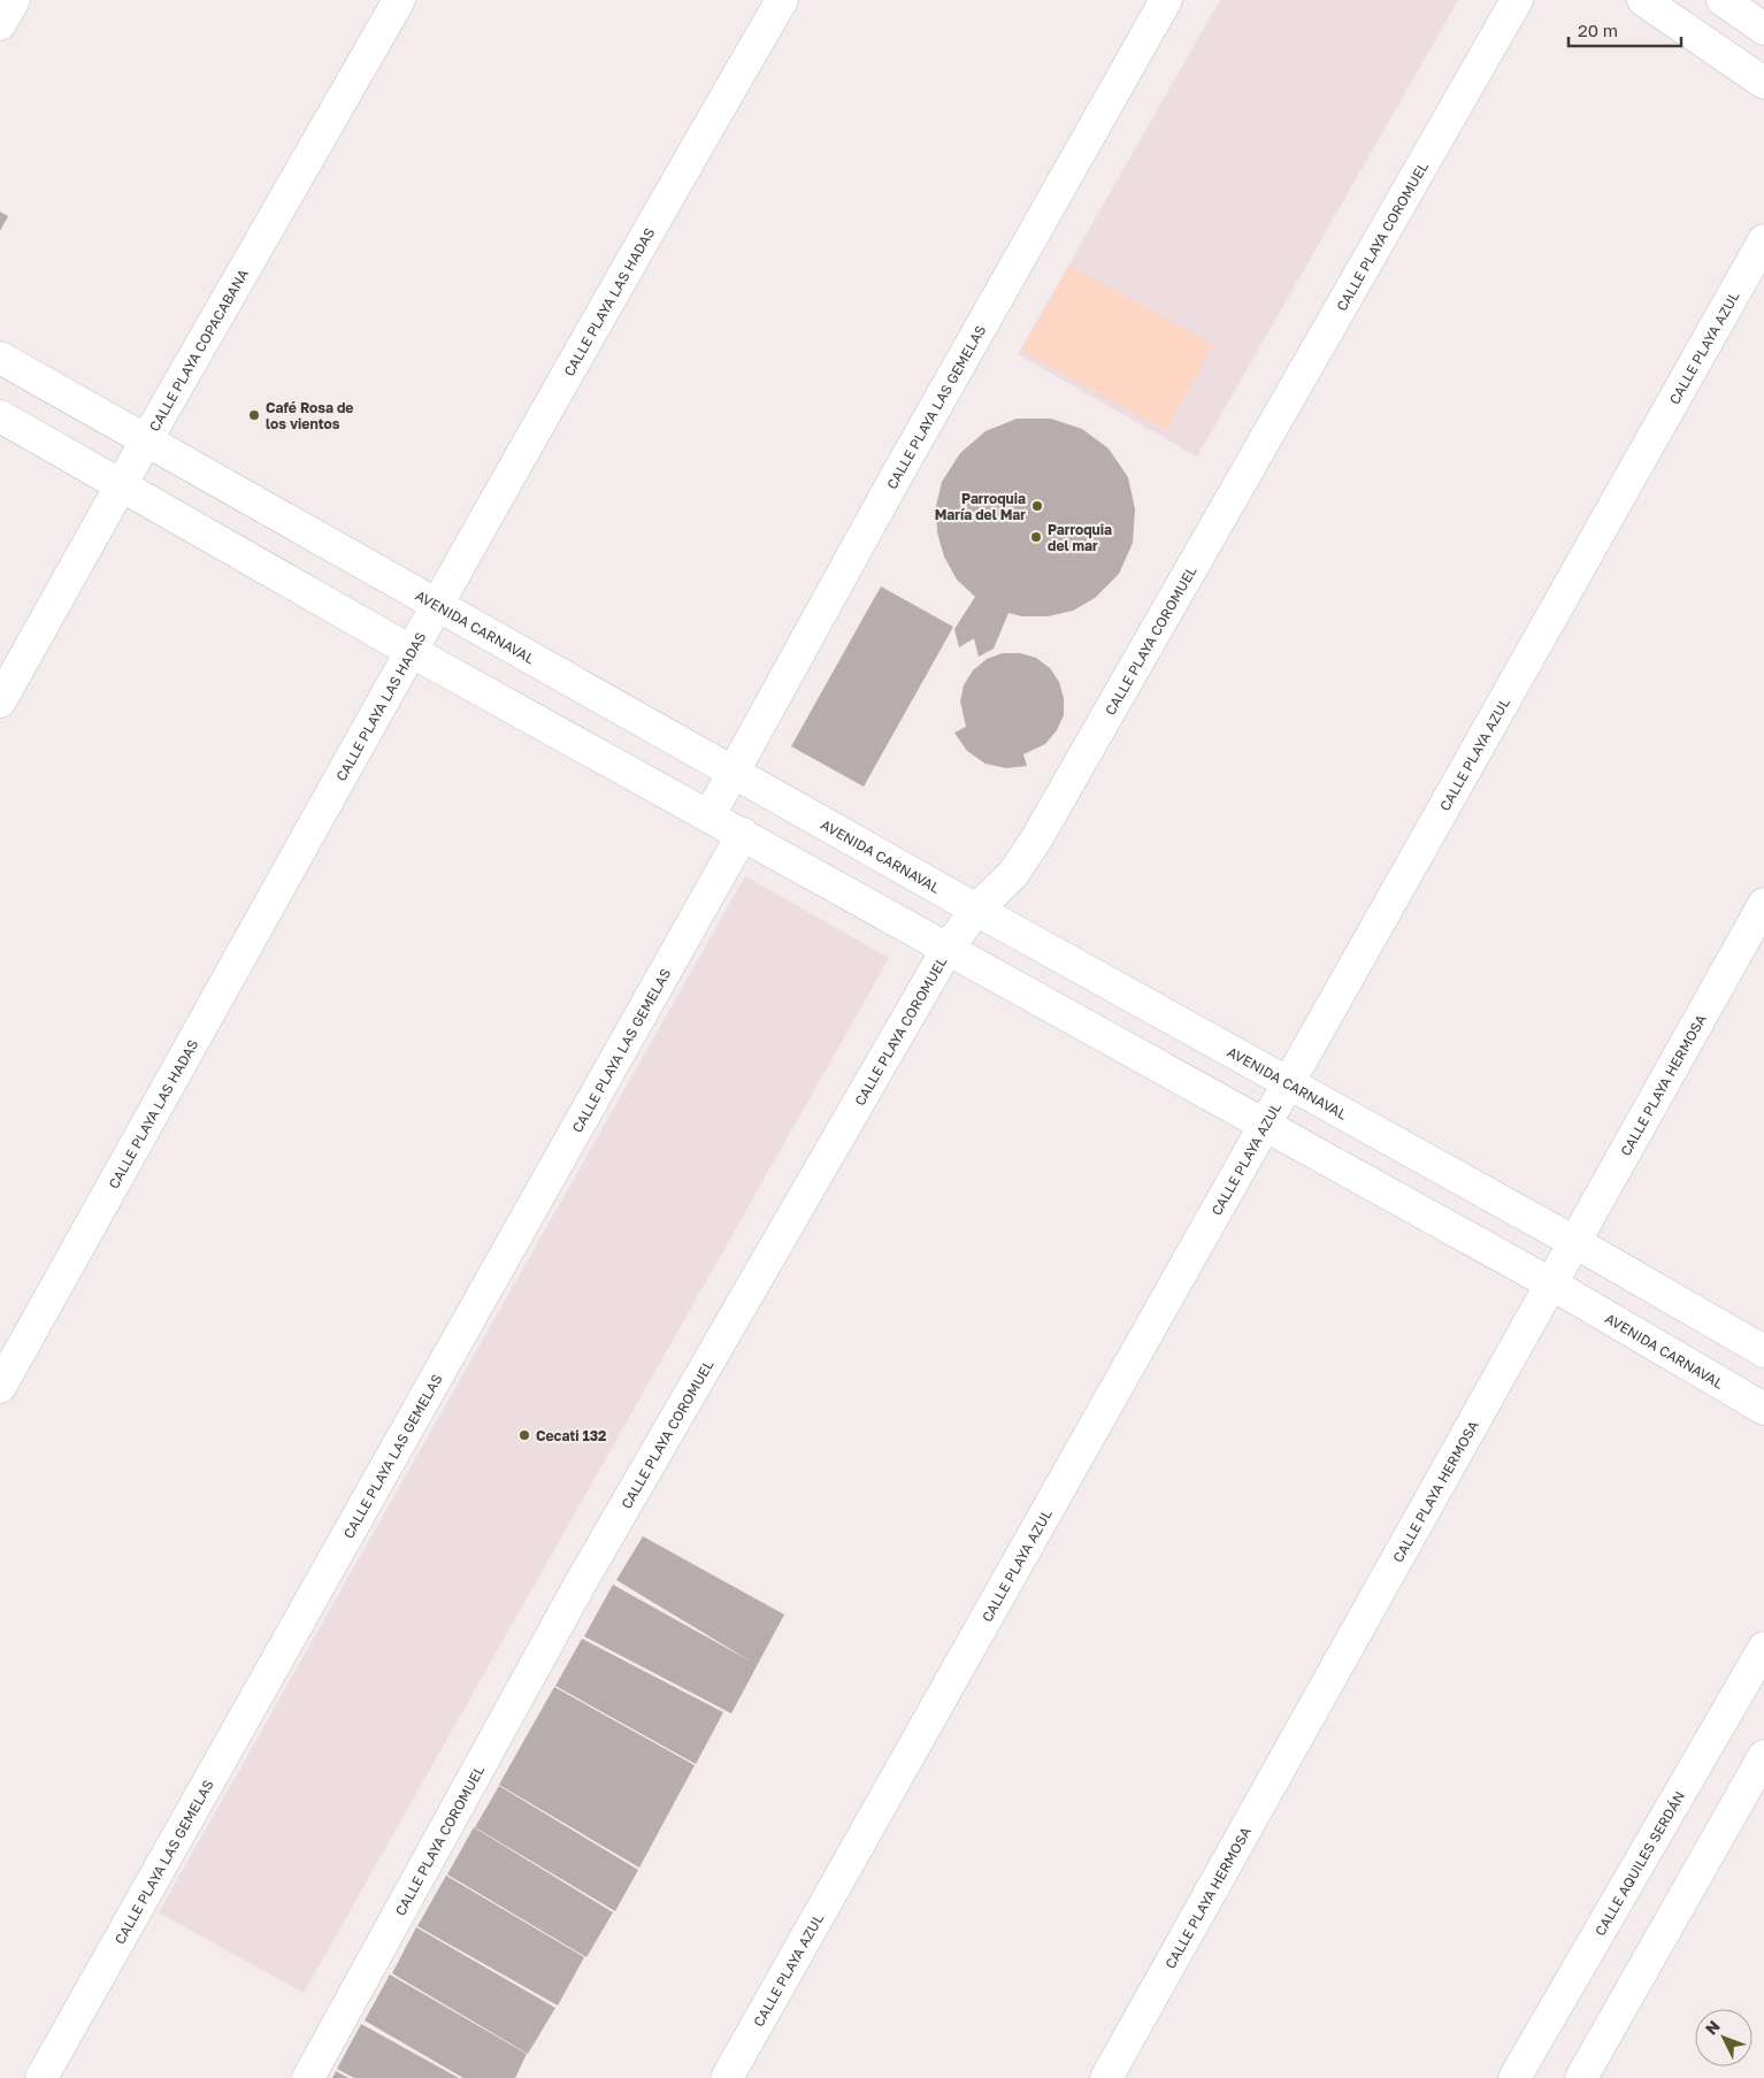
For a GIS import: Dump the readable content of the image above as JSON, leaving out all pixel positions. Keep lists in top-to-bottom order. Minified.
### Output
{"streets":{"street":["CALLE PLAYA COROMUEL","CALLE PLAYA LAS HADAS","CALLE PLAYA AZUL","CALLE PLAYA COPACABANA","CALLE PLAYA LAS GEMELAS","AVENIDA CARNAVAL","CALLE PLAYA HERMOSA","CALLE AQUILES SERDÁN"]},"crossings":[["CALLE PLAYA COROMUEL","AVENIDA CARNAVAL"],["CALLE PLAYA LAS HADAS","AVENIDA CARNAVAL"],["CALLE PLAYA AZUL","AVENIDA CARNAVAL"],["CALLE PLAYA COPACABANA","AVENIDA CARNAVAL"],["CALLE PLAYA LAS GEMELAS","AVENIDA CARNAVAL"],["AVENIDA CARNAVAL","CALLE PLAYA HERMOSA"]],"places":["Café Rosa de los vientos","Parroquia María del Mar","Parroquia del mar","Cecati 132"],"scale_bar":"20 m","north":"top left"}
